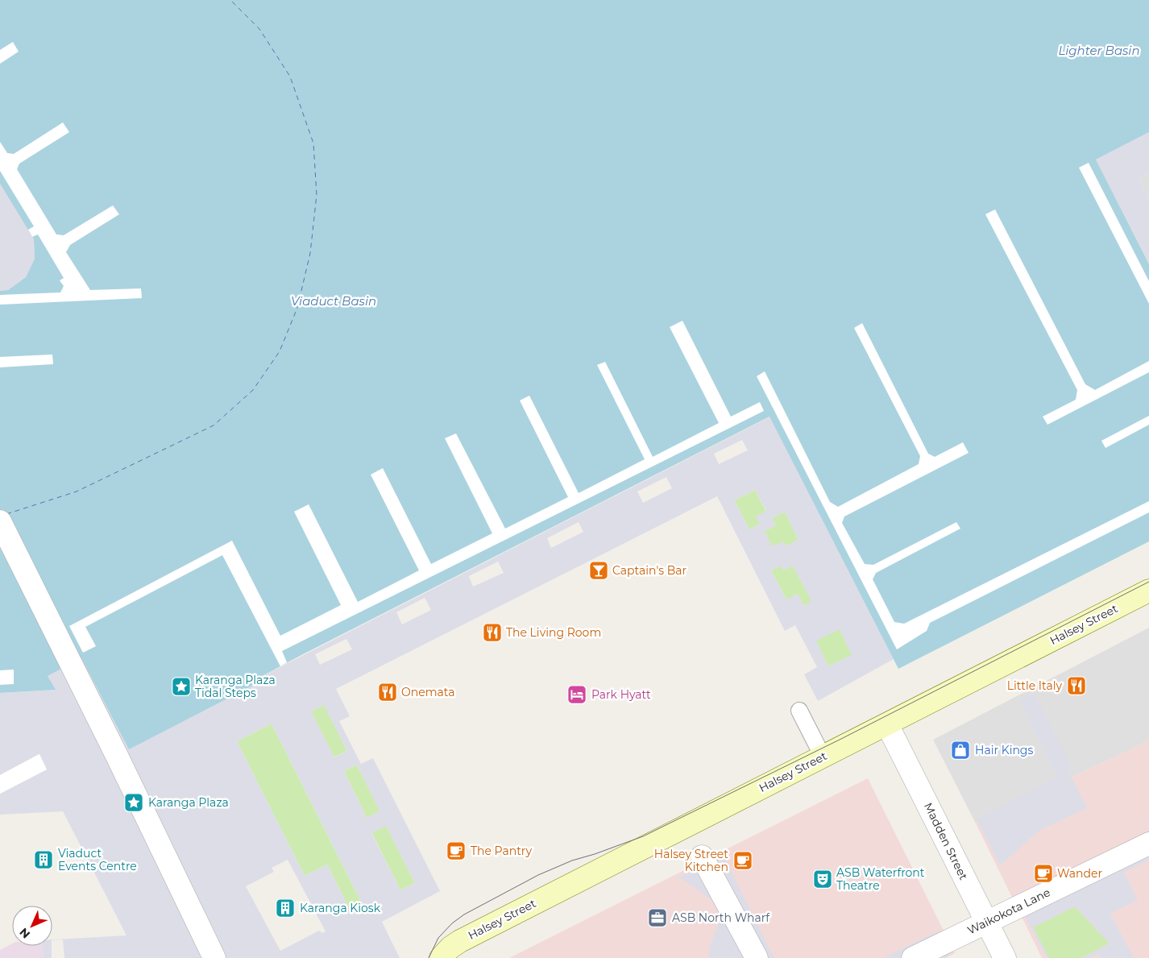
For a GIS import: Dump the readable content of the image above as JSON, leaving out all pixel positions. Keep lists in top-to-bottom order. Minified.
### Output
{"streets":{"main road":["Halsey Street"],"street":["Madden Street","Waikokota Lane"]},"crossings":[["Halsey Street","Madden Street"],["Madden Street","Waikokota Lane"]],"water":["Lighter Basin","Viaduct Basin"],"places":{"bar":["Captain's Bar"],"restaurant":["The Living Room","Little Italy","Onemata"],"place":["Karanga Plaza Tidal Steps","Karanga Plaza"],"hotel":["Park Hyatt"],"shop":["Hair Kings"],"cafe":["The Pantry","Halsey Street Kitchen","Wander"],"building":["Viaduct Events Centre","Karanga Kiosk"],"theatre":["ASB Waterfront Theatre"],"office":["ASB North Wharf"]},"north":"bottom left"}
